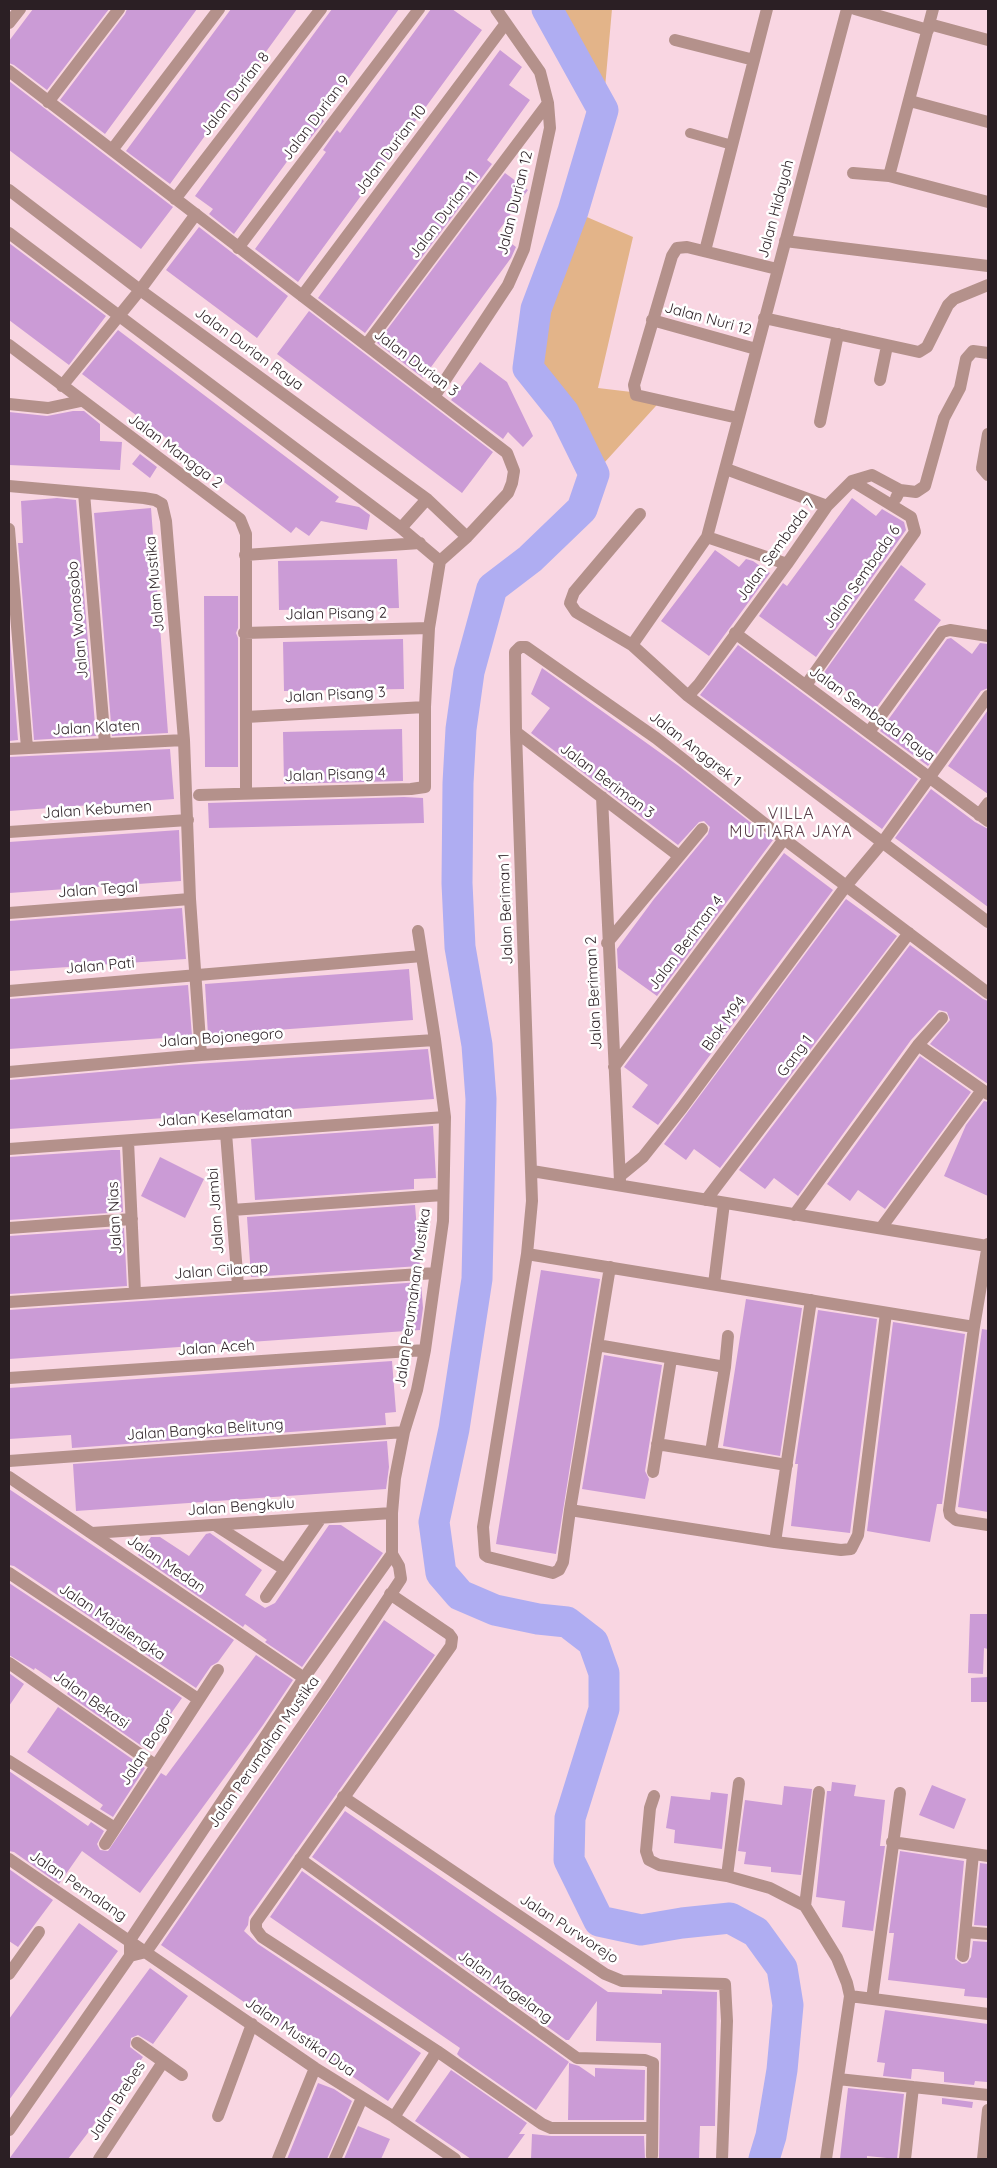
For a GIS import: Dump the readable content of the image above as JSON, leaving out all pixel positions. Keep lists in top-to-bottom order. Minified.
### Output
{"streets":{"street":["Jalan Durian 8","Jalan Durian 9","Jalan Durian 10","Jalan Durian 12","Jalan Hidayah","Jalan Durian 11","Jalan Nuri 12","Jalan Durian Raya","Jalan Durian 3","Jalan Mangga 2","Jalan Sembada 7","Jalan Sembada 6","Jalan Mustika","Jalan Pisang 2","Jalan Wonosobo","Jalan Pisang 3","Jalan Sembada Raya","Jalan Klaten","Jalan Anggrek 1","Jalan Pisang 4","Jalan Beriman 3","Jalan Kebumen","Jalan Tegal","Jalan Beriman 1","Jalan Beriman 4","Jalan Pati","Jalan Beriman 2","Blok M94","Jalan Bojonegoro","Gang 1","Jalan Keselamatan","Jalan Jambi","Jalan Nias","Jalan Cilacap","Jalan Perumahan Mustika","Jalan Aceh","Jalan Bangka Belitung","Jalan Bengkulu","Jalan Medan","Jalan Majalengka","Jalan Bekasi","Jalan Bogor","Jalan Pemalang","Jalan Purworejo","Jalan Magelang","Jalan Mustika Dua","Jalan Brebes"]},"crossings":[["Jalan Durian 8","Jalan Durian 3"],["Jalan Durian 9","Jalan Durian 3"],["Jalan Durian 10","Jalan Durian 12"],["Jalan Durian 10","Jalan Durian 3"],["Jalan Durian 12","Jalan Durian 11"],["Jalan Durian 12","Jalan Durian 3"],["Jalan Hidayah","Jalan Nuri 12"],["Jalan Durian 11","Jalan Durian 3"],["Jalan Durian Raya","Jalan Durian 3"],["Jalan Mangga 2","Jalan Pisang 2"],["Jalan Mangga 2","Jalan Pisang 3"],["Jalan Mangga 2","Jalan Pisang 4"],["Jalan Sembada 7","Jalan Sembada 6"],["Jalan Sembada 7","Jalan Sembada Raya"],["Jalan Sembada 6","Jalan Sembada Raya"],["Jalan Mustika","Jalan Wonosobo"],["Jalan Mustika","Jalan Klaten"],["Jalan Wonosobo","Jalan Klaten"],["Jalan Pisang 3","Jalan Pisang 4"],["Jalan Sembada Raya","Blok M94"],["Jalan Anggrek 1","Jalan Beriman 1"],["Jalan Anggrek 1","Jalan Beriman 4"],["Jalan Anggrek 1","Blok M94"],["Jalan Anggrek 1","Gang 1"],["Jalan Beriman 3","Jalan Beriman 1"],["Jalan Beriman 3","Jalan Beriman 2"],["Jalan Beriman 4","Jalan Beriman 2"],["Jalan Beriman 2","Blok M94"],["Jalan Bojonegoro","Jalan Perumahan Mustika"],["Jalan Keselamatan","Jalan Jambi"],["Jalan Keselamatan","Jalan Nias"],["Jalan Keselamatan","Jalan Perumahan Mustika"],["Jalan Jambi","Jalan Cilacap"],["Jalan Nias","Jalan Cilacap"],["Jalan Cilacap","Jalan Perumahan Mustika"],["Jalan Perumahan Mustika","Jalan Aceh"],["Jalan Perumahan Mustika","Jalan Bangka Belitung"],["Jalan Perumahan Mustika","Jalan Bengkulu"],["Jalan Perumahan Mustika","Jalan Medan"],["Jalan Perumahan Mustika","Jalan Pemalang"],["Jalan Perumahan Mustika","Jalan Mustika Dua"],["Jalan Bengkulu","Jalan Medan"],["Jalan Majalengka","Jalan Bogor"],["Jalan Bekasi","Jalan Bogor"],["Jalan Pemalang","Jalan Mustika Dua"]],"districts":["VILLA MUTIARA JAYA"]}
